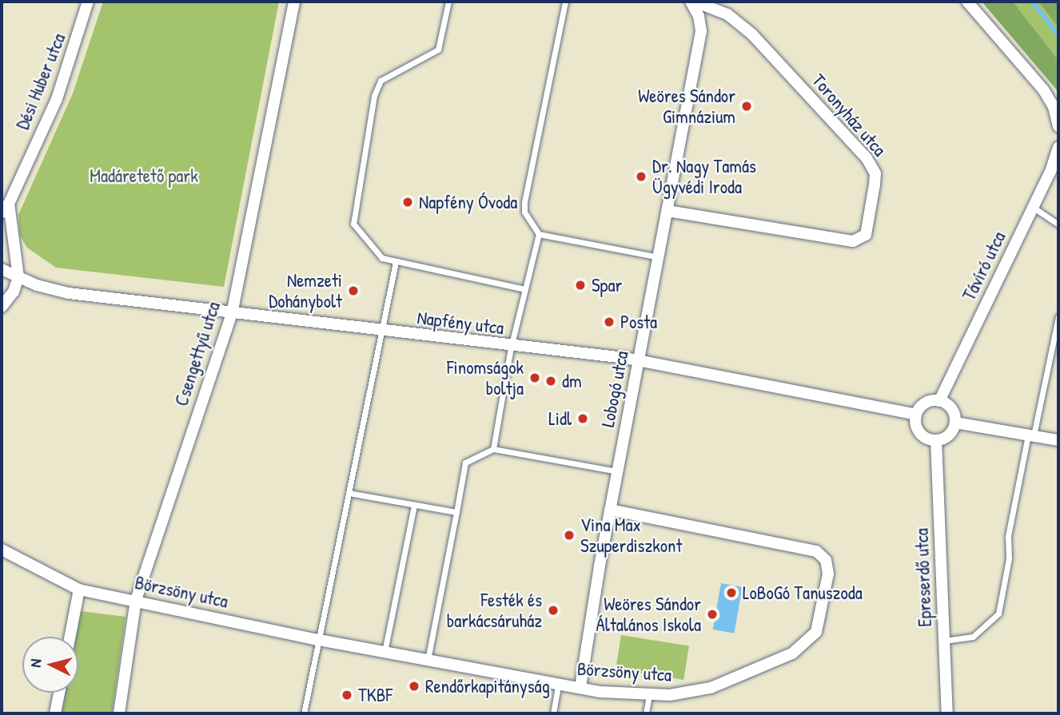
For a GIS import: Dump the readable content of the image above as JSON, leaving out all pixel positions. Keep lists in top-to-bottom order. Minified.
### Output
{"streets":{"street":["Dési Huber utca","Toronyház utca","Távíró utca","Napfény utca","Csengettyű utca","Lobogó utca","Epreserdő utca","Börzsöny utca"]},"crossings":[["Dési Huber utca","Napfény utca"],["Toronyház utca","Lobogó utca"],["Távíró utca","Napfény utca"],["Távíró utca","Epreserdő utca"],["Napfény utca","Csengettyű utca"],["Napfény utca","Lobogó utca"],["Napfény utca","Epreserdő utca"],["Csengettyű utca","Börzsöny utca"],["Lobogó utca","Börzsöny utca"]],"parks":["Madáretető park"],"places":["Weöres Sándor Gimnázium","Dr. Nagy Tamás Ügyvédi Iroda","Napfény Óvoda","Spar","Nemzeti Dohánybolt","Posta","Finomságok boltja","dm","Lidl","Vina Max Szuperdiszkont","LoBoGó Tanuszoda","Festék és barkácsáruház","Weöres Sándor Általános Iskola","Rendőrkapitányság","TKBF"],"north":"left"}
